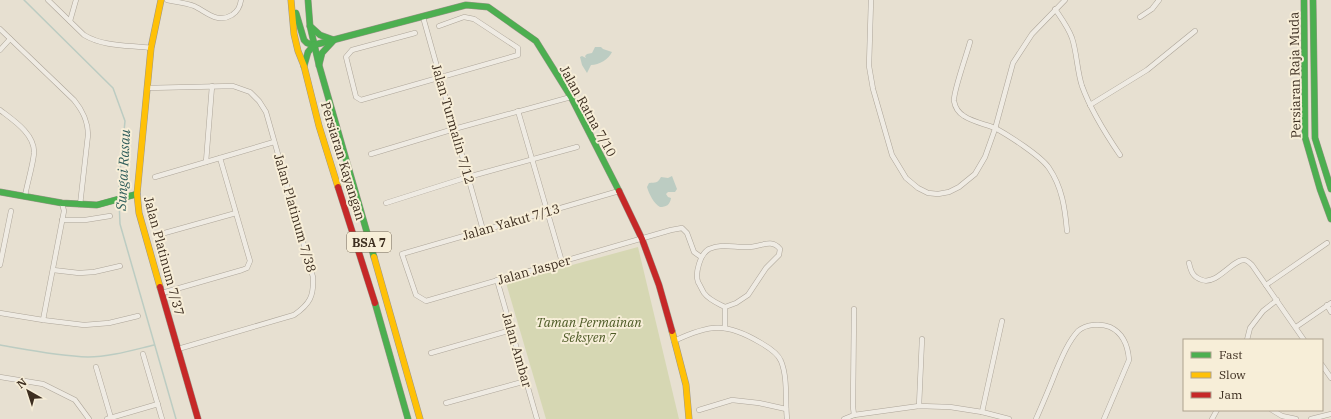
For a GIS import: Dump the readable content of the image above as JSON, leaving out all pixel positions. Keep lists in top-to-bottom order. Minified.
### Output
{"streets":{"main road":["Persiaran Raja Muda","Jalan Ratna 7/10","Persiaran Kayangan","BSA 7","Jalan Platinum 7/37"],"street":["Jalan Turmalin 7/12","Jalan Platinum 7/38","Jalan Yakut 7/13","Jalan Jasper","Jalan Ambar"]},"crossings":[["Jalan Ratna 7/10","Jalan Turmalin 7/12"],["Jalan Ratna 7/10","Persiaran Kayangan"],["Jalan Ratna 7/10","Jalan Yakut 7/13"],["Jalan Ratna 7/10","Jalan Jasper"],["Jalan Turmalin 7/12","Jalan Yakut 7/13"],["Jalan Platinum 7/38","Jalan Platinum 7/37"],["Jalan Yakut 7/13","Jalan Jasper"],["Jalan Jasper","Jalan Ambar"]],"water":["Sungai Rasau"],"parks":["Taman Permainan Seksyen 7"],"legend":["Fast","Slow","Jam"],"north":"top left"}
